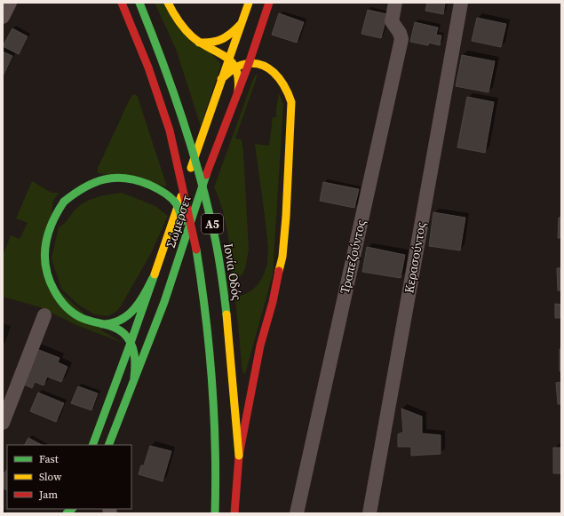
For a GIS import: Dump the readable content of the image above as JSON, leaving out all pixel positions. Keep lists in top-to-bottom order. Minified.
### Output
{"streets":{"main road":["Σώμερσετ","Α5","Ιονία Οδός"],"street":["Τραπεζούντος","Κερασούντος"]},"legend":["Fast","Slow","Jam"]}
